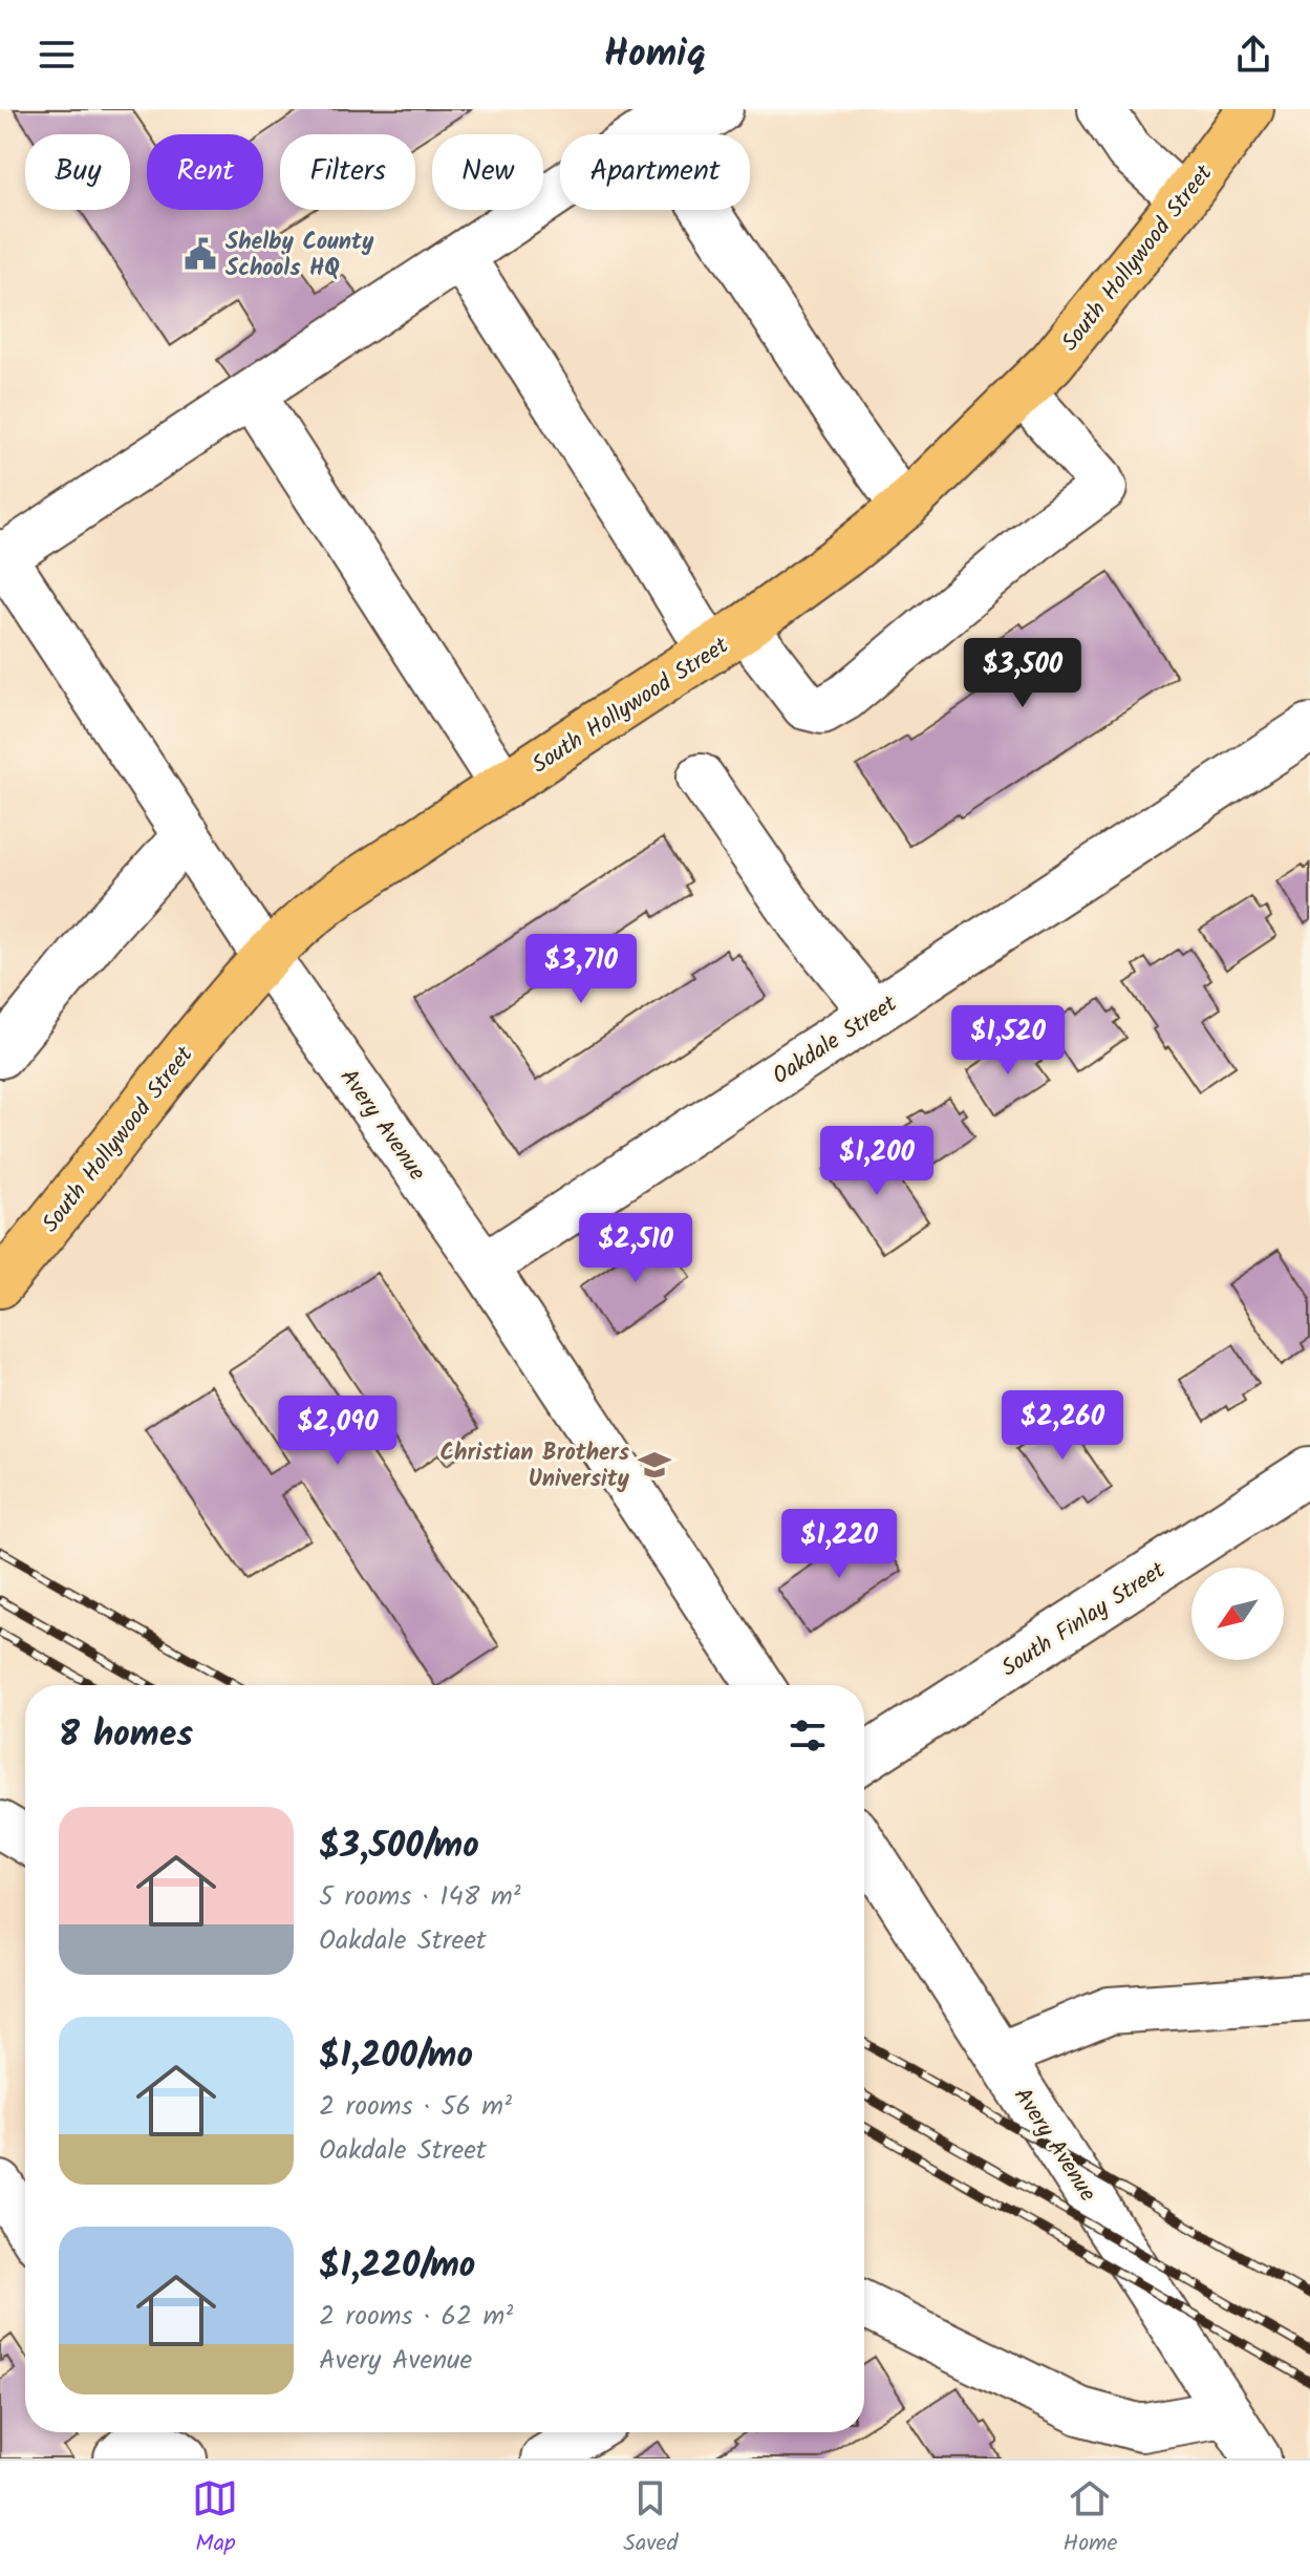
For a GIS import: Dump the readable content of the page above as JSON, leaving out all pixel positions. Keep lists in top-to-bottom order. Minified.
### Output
{"streets":{"main road":["South Hollywood Street"],"street":["Oakdale Street","Avery Avenue","South Finlay Street"]},"crossings":[["South Hollywood Street","Avery Avenue"],["Oakdale Street","Avery Avenue"]],"places":{"public building":["Shelby County Schools HQ"],"school or university":["Christian Brothers University"]},"north":"bottom left","page":{"header":"Homiq","chip":["Buy","Rent","Filters","New","Apartment"],"price":["$3,500","$3,710","$1,520","$1,200","$2,510","$2,260","$2,090","$1,220"],"heading":"8 homes","list":[{"name":"$3,500/mo","note":"5 rooms · 148 m² · Oakdale Street"},{"name":"$1,200/mo","note":"2 rooms · 56 m² · Oakdale Street"},{"name":"$1,220/mo","note":"2 rooms · 62 m² · Avery Avenue"}],"tabs":["Map","Saved","Home"]}}
